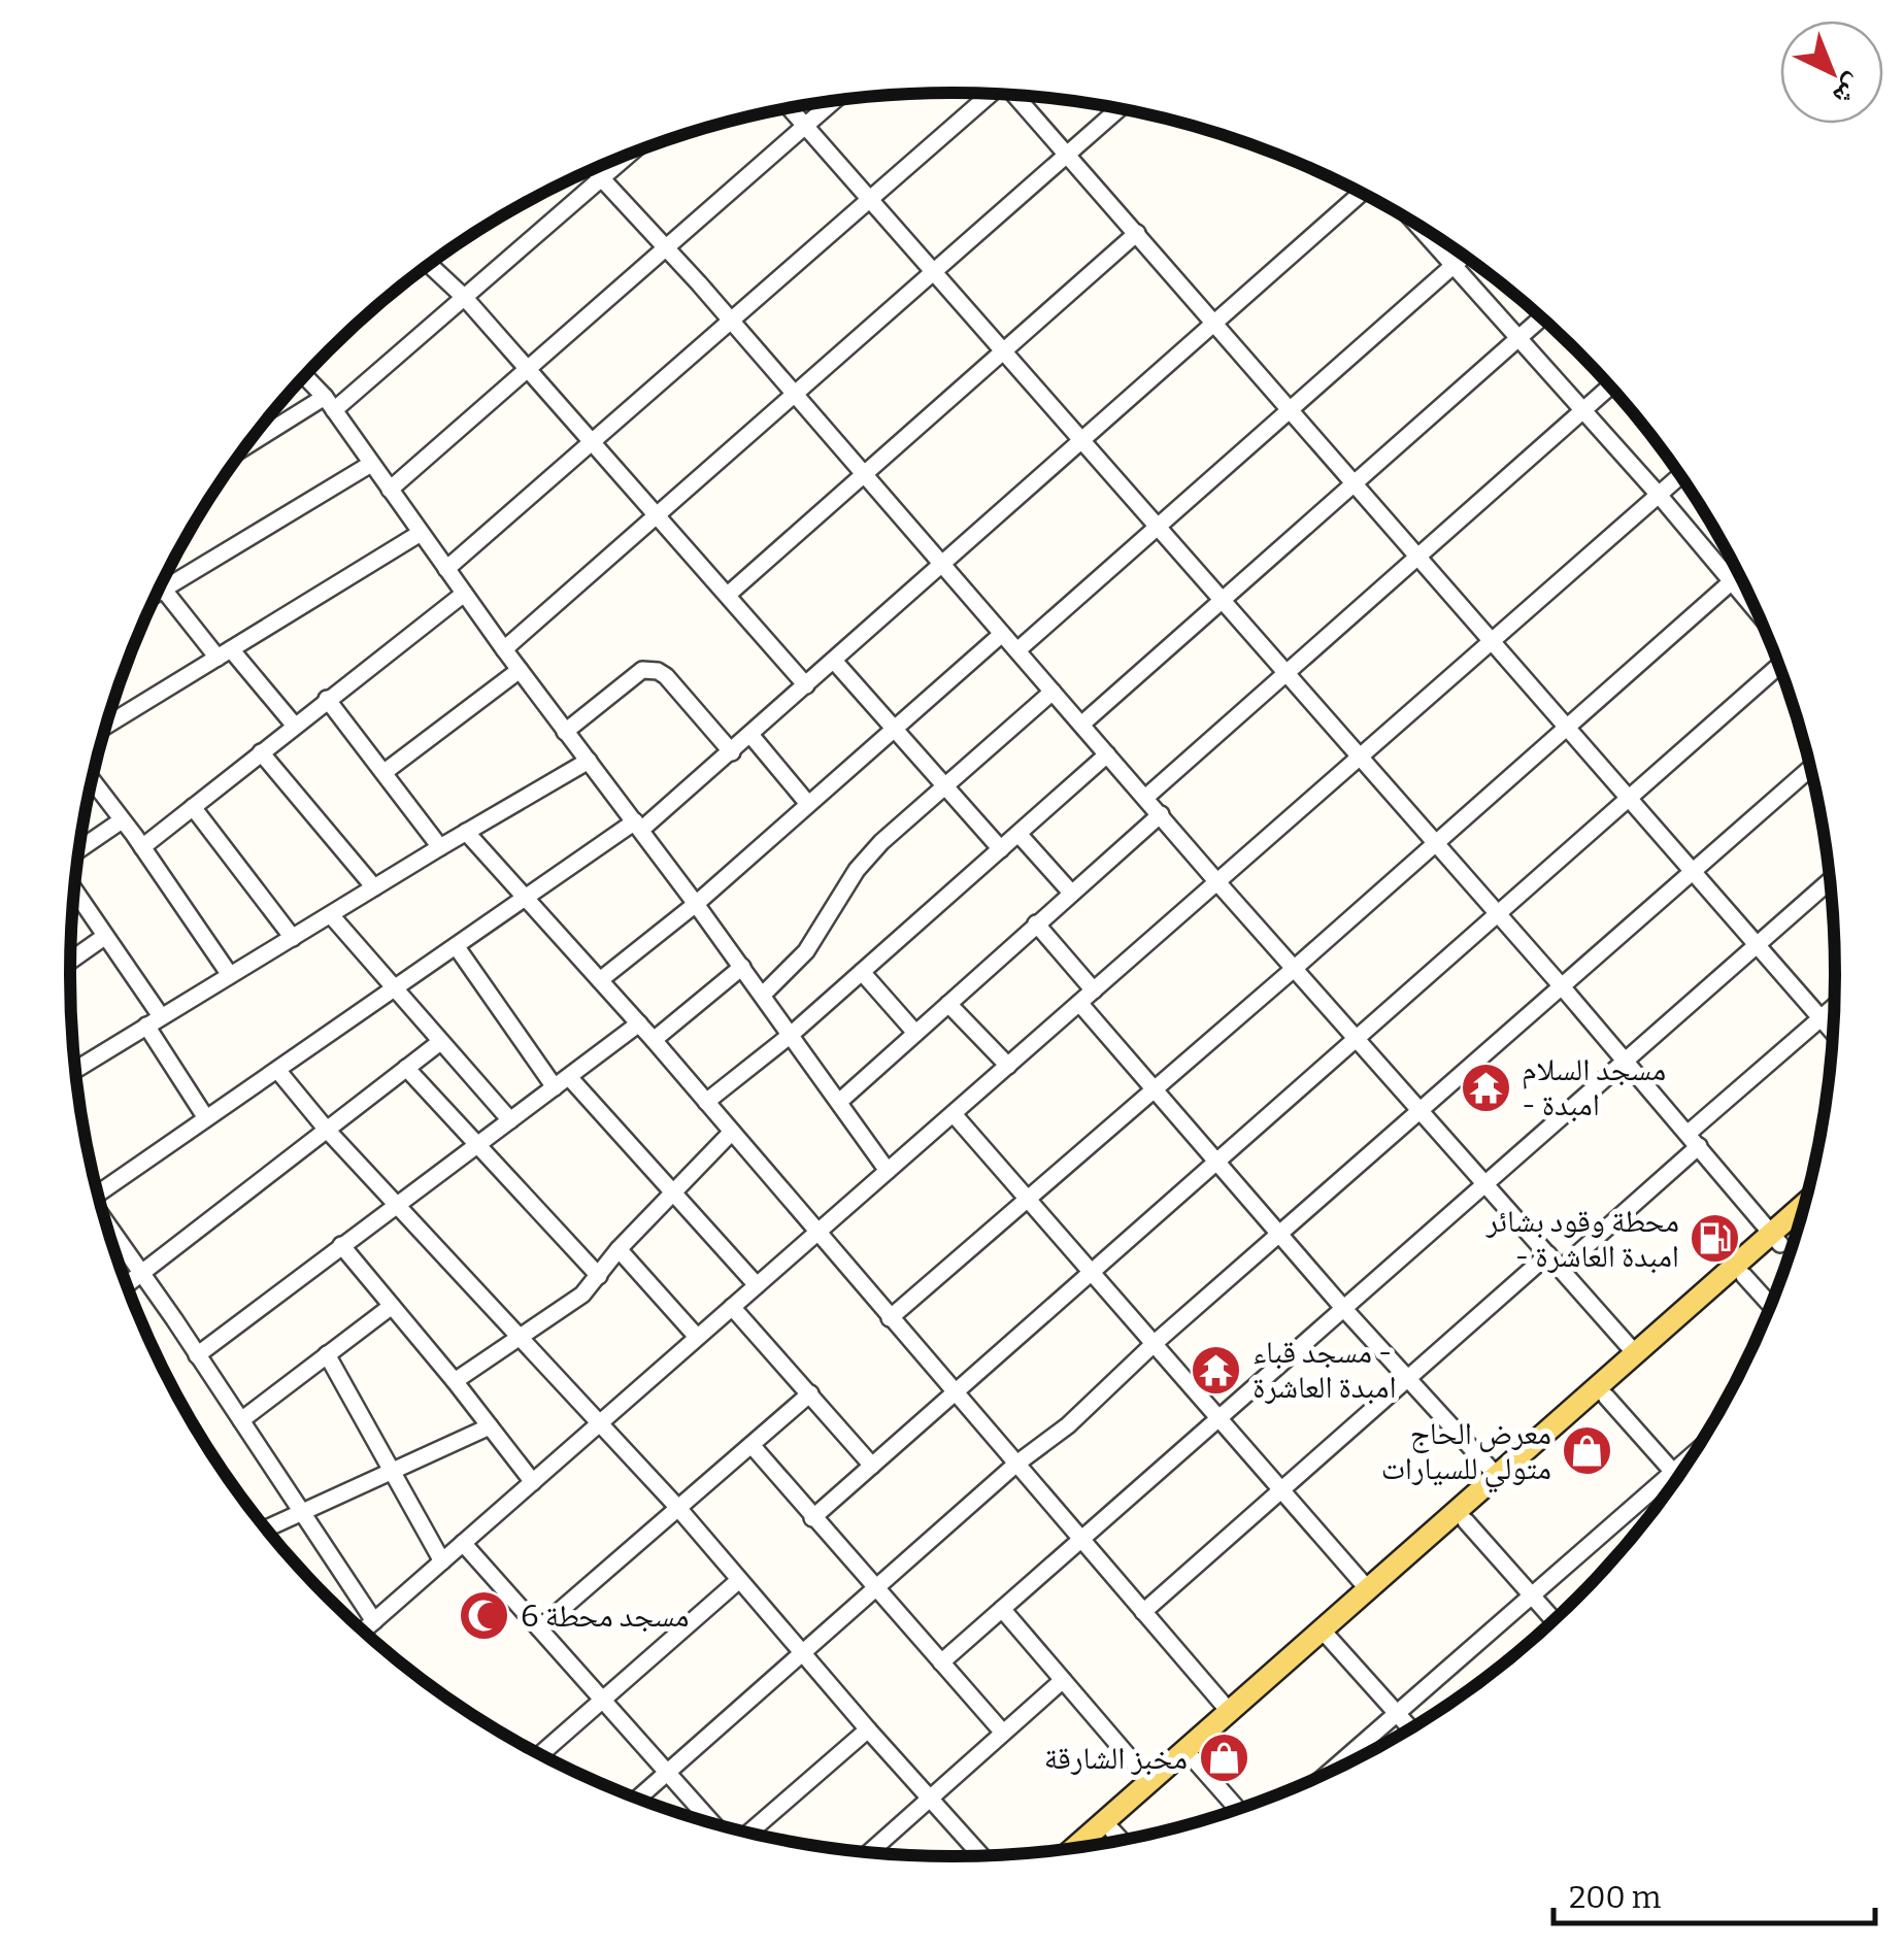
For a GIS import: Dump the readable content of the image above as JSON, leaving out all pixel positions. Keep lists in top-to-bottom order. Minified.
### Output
{"places":{"temple":["مسجد السلام - امبدة","مسجد قباء - امبدة العاشرة"],"fuel station":["محطة وقود بشائر - امبدة العاشرة"],"shop":["معرض الحاج متولي للسيارات","مخبز الشارقة"],"mosque":["مسجد محطة 6"]},"scale_bar":"200 m","north":"bottom right"}
